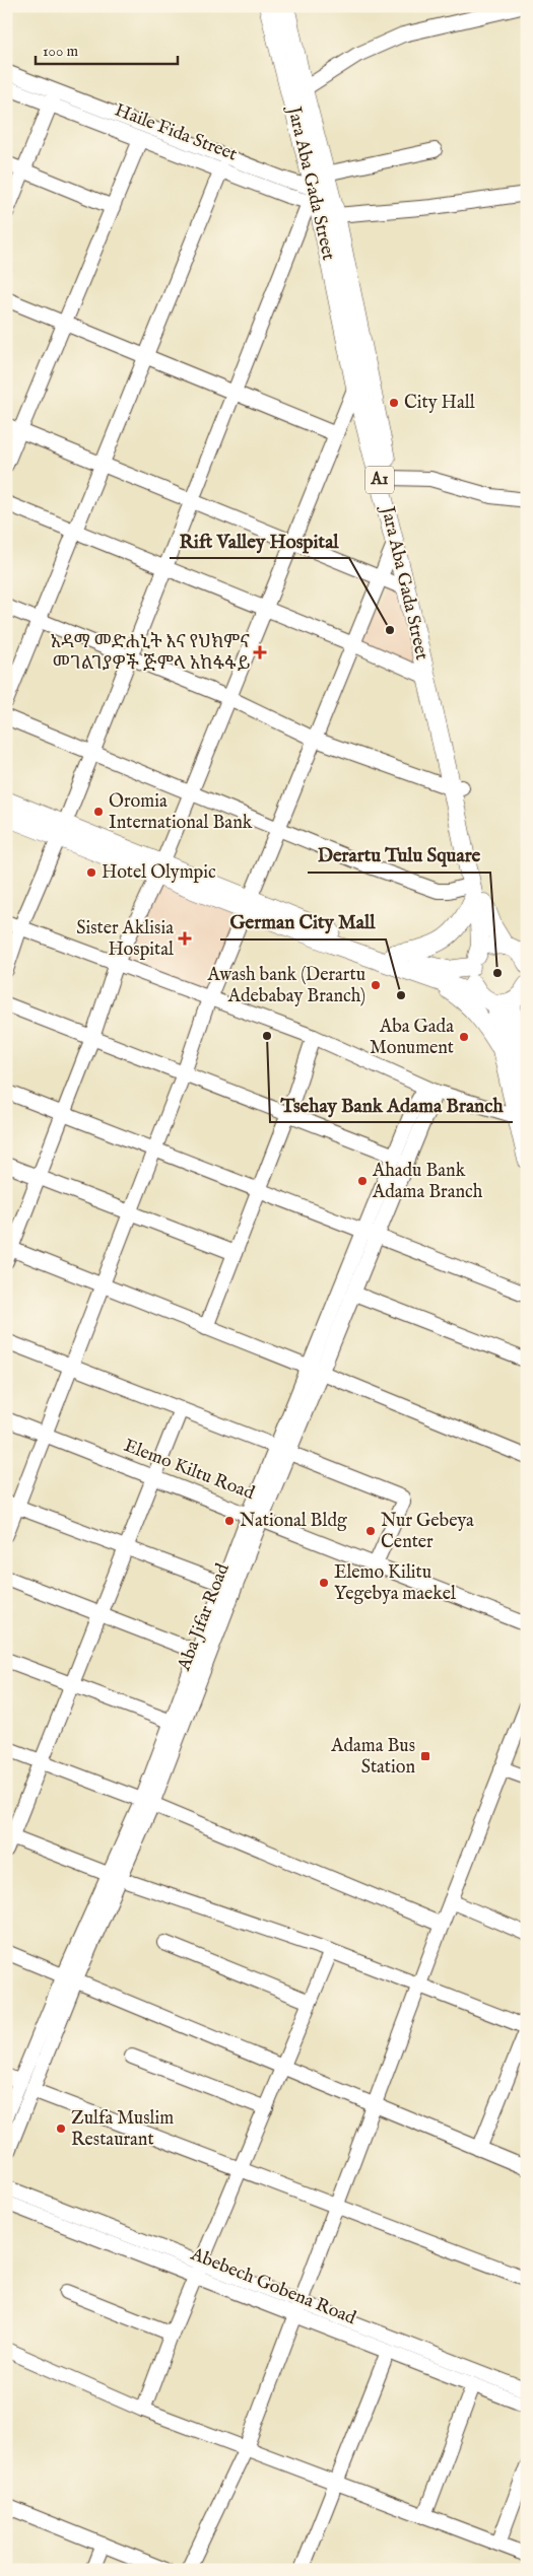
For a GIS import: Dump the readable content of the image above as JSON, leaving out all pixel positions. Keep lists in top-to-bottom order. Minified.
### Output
{"streets":{"main road":["Jara Aba Gada Street","A1"],"street":["Haile Fida Street","Elemo Kiltu Road","Aba Jifar Road","Abebech Gobena Road"]},"crossings":[["Haile Fida Street","Jara Aba Gada Street"],["Elemo Kiltu Road","Aba Jifar Road"]],"places":{"other":["City Hall","Rift Valley Hospital","Oromia International Bank","Hotel Olympic","Derartu Tulu Square","Awash bank (Derartu Adebabay Branch)","German City Mall","Tsehay Bank Adama Branch","Aba Gada Monument","Ahadu Bank Adama Branch","National Bldg","Nur Gebeya Center","Elemo Kilitu Yegebya maekel","Zulfa Muslim Restaurant"],"health":["አዳማ መድሐኒት እና የህክምና መገልገያዎች ጅምላ አከፋፋይ","Sister Aklisia Hospital"],"transit":["Adama Bus Station"]},"scale_bar":"100 m"}
